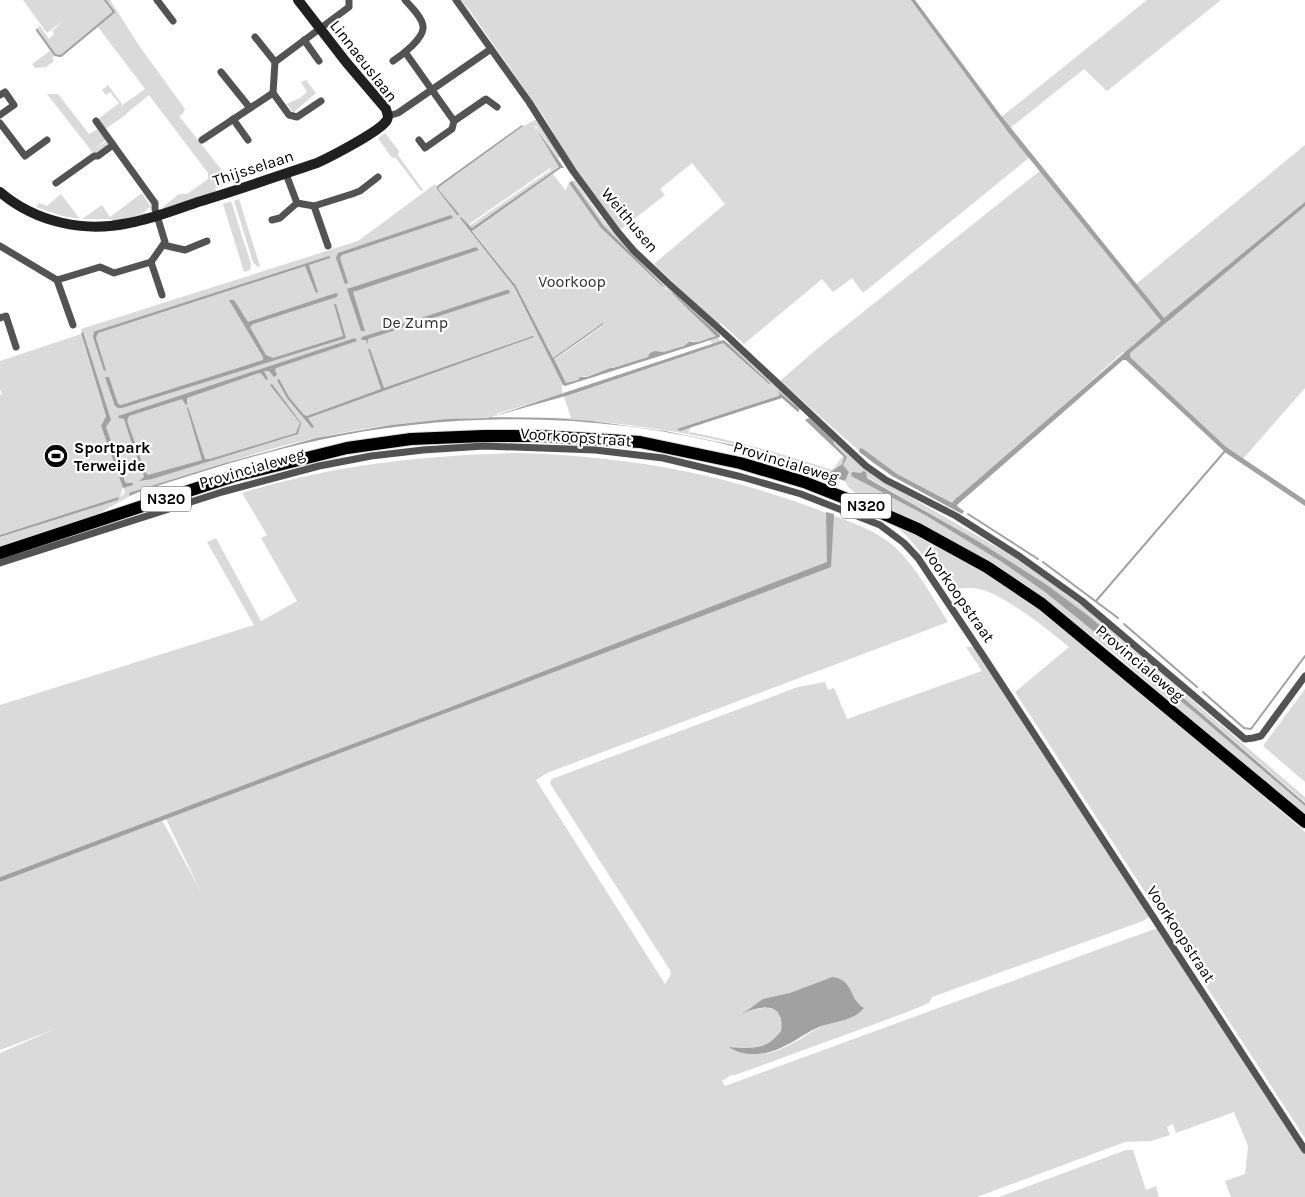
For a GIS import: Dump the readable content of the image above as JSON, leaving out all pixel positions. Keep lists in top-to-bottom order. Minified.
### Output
{"streets":{"highway":["Provincialeweg","N320"],"street":["Linnaeuslaan","Thijsselaan","Weithusen","Voorkoopstraat"]},"crossings":[["Linnaeuslaan","Thijsselaan"],["Thijsselaan","Weithusen"],["Voorkoopstraat","Provincialeweg"]],"parks":["Voorkoop","De Zump"],"places":{"sports":["Sportpark Terweijde"]}}
